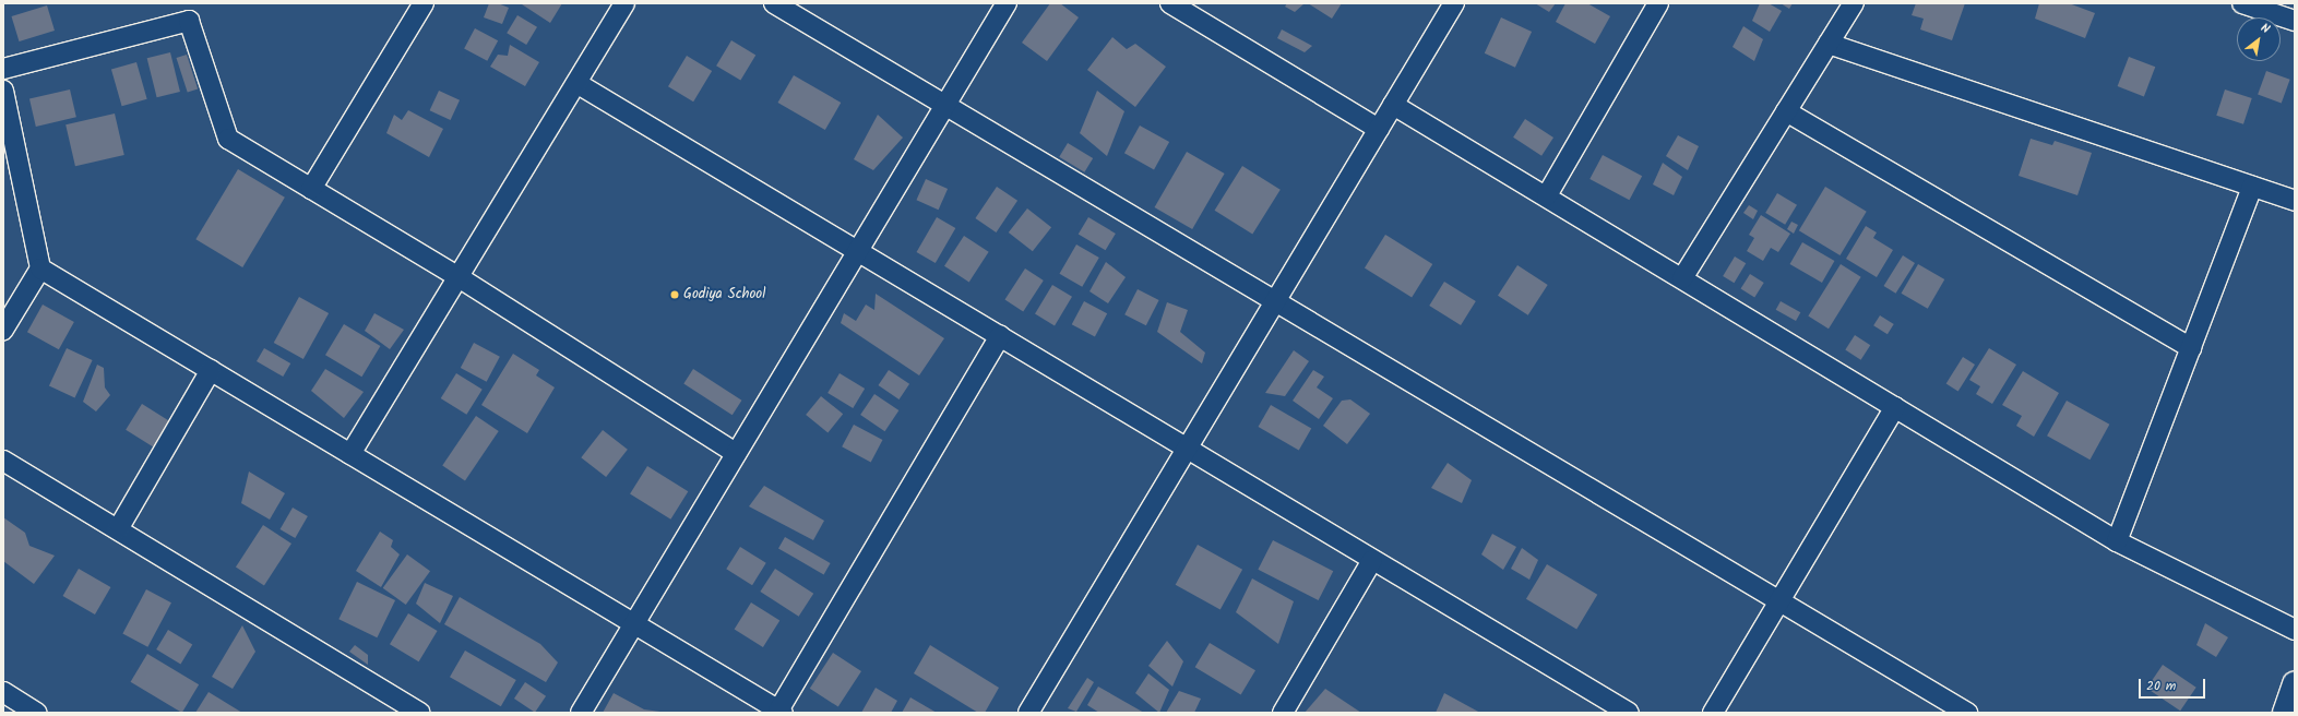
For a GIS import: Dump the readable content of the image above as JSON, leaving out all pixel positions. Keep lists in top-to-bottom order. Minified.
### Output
{"places":["Godiya School"],"scale_bar":"20 m","north":"top right"}
